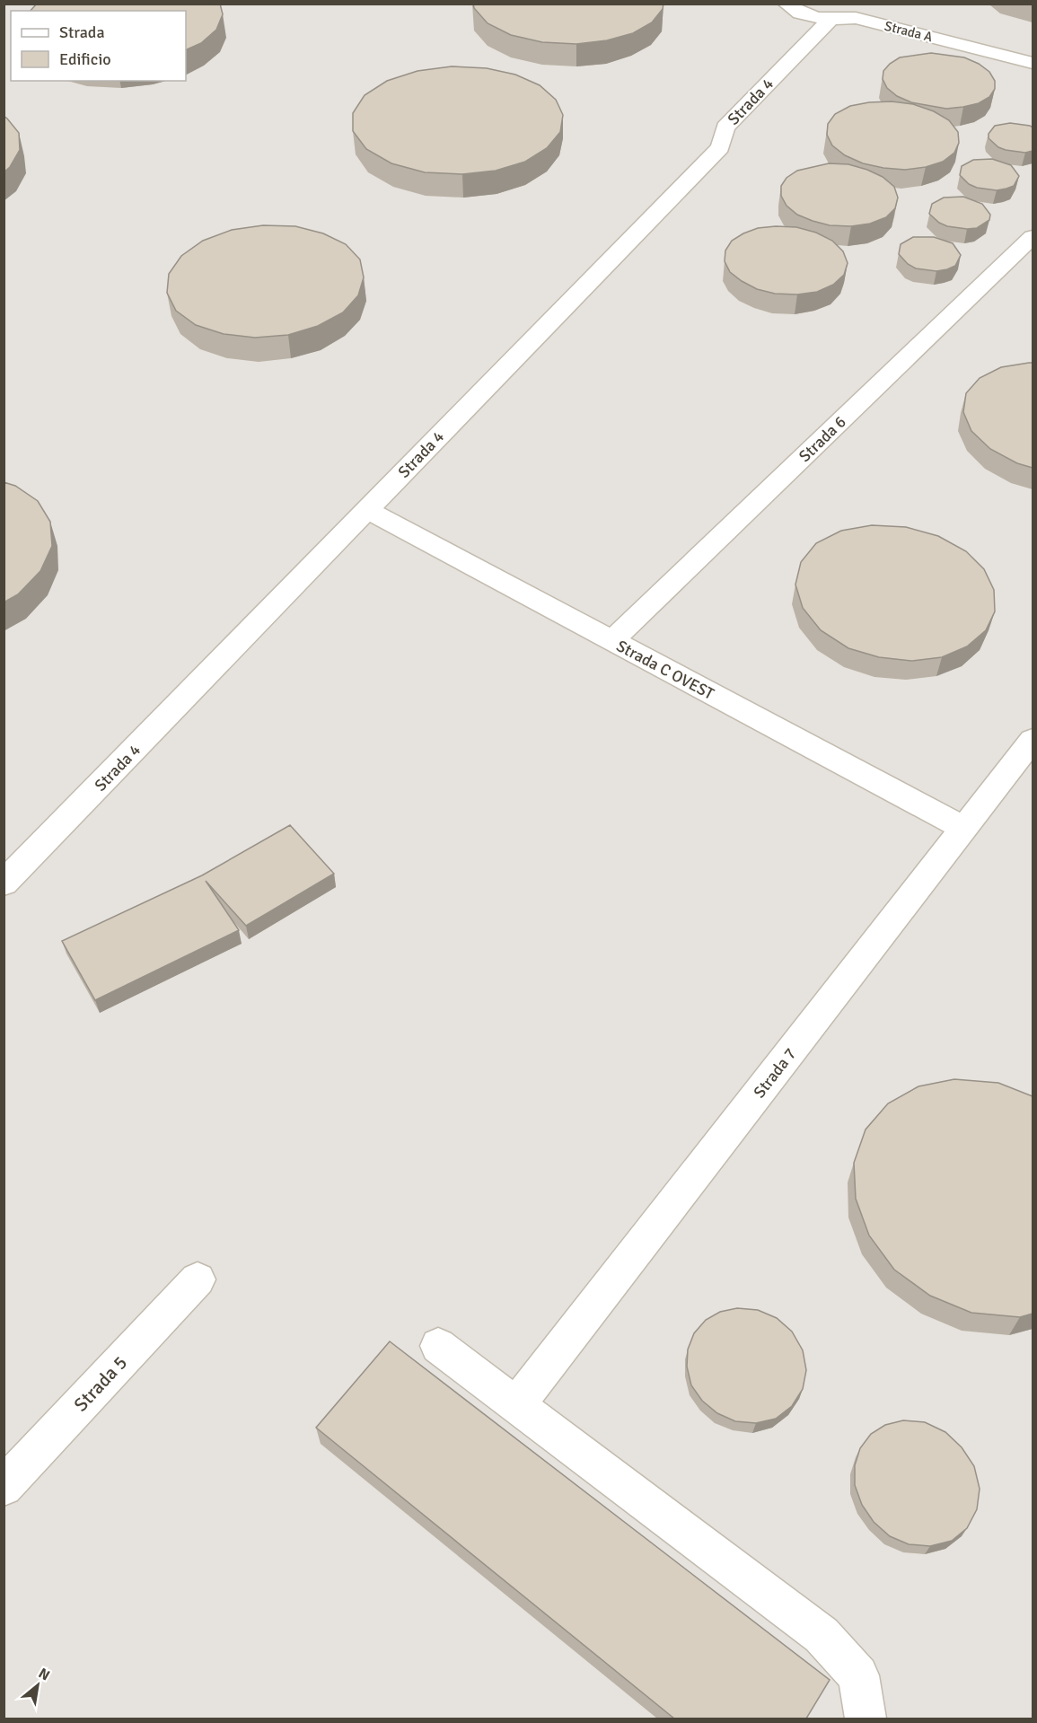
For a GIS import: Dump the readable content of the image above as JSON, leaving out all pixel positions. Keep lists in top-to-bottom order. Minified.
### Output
{"streets":{"lane":["Strada A","Strada 4","Strada 6","Strada C OVEST","Strada 7","Strada 5"]},"crossings":[["Strada A","Strada 4"],["Strada 4","Strada C OVEST"],["Strada 6","Strada C OVEST"],["Strada C OVEST","Strada 7"]],"legend":["Strada","Edificio"],"north":"top right"}
